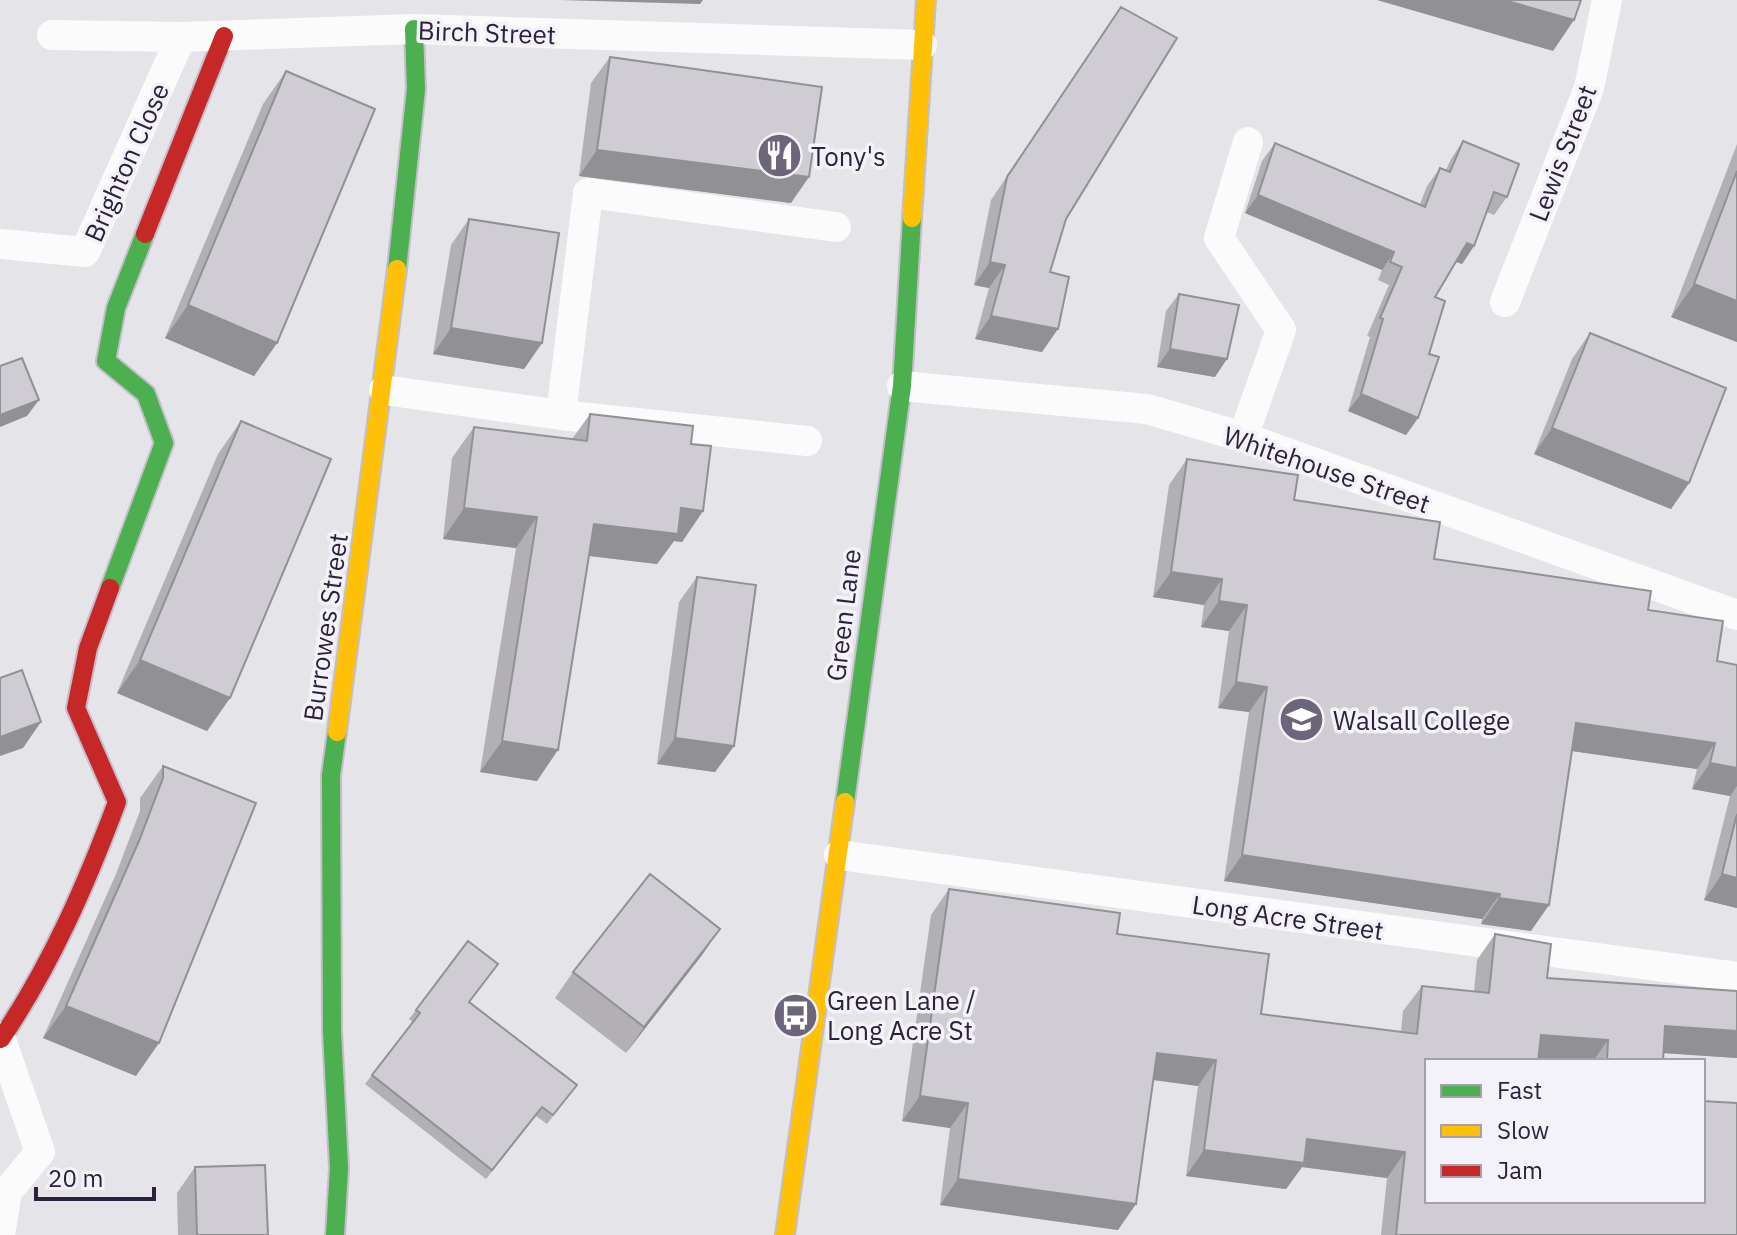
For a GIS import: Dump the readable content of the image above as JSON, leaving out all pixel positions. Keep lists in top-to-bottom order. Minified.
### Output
{"streets":{"main road":["Green Lane","Burrowes Street"],"street":["Birch Street","Lewis Street","Brighton Close","Whitehouse Street","Long Acre Street"]},"crossings":[["Birch Street","Brighton Close"],["Birch Street","Green Lane"],["Birch Street","Burrowes Street"],["Whitehouse Street","Green Lane"],["Green Lane","Long Acre Street"]],"places":{"restaurant":["Tony's"],"school or university":["Walsall College"],"bus stop":["Green Lane / Long Acre St"]},"legend":["Fast","Slow","Jam"],"scale_bar":"20 m"}
